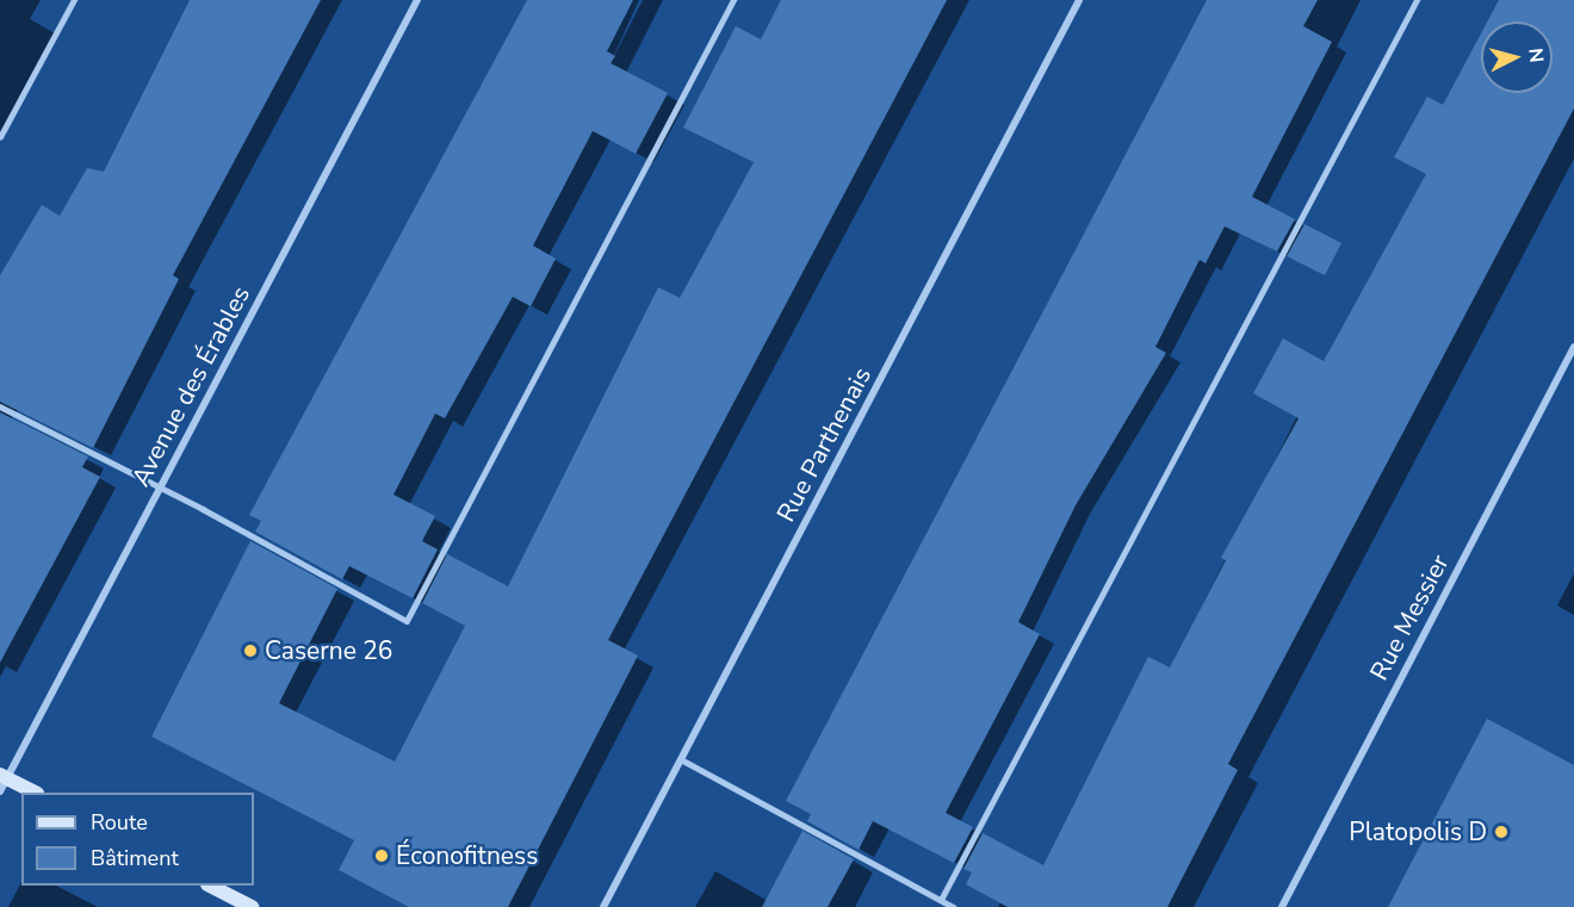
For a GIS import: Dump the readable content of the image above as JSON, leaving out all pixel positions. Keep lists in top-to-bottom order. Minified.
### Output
{"streets":{"street":["Avenue des Érables","Rue Parthenais","Rue Messier"]},"places":["Caserne 26","Platopolis D","Éconofitness"],"legend":["Route","Bâtiment"],"north":"right"}
